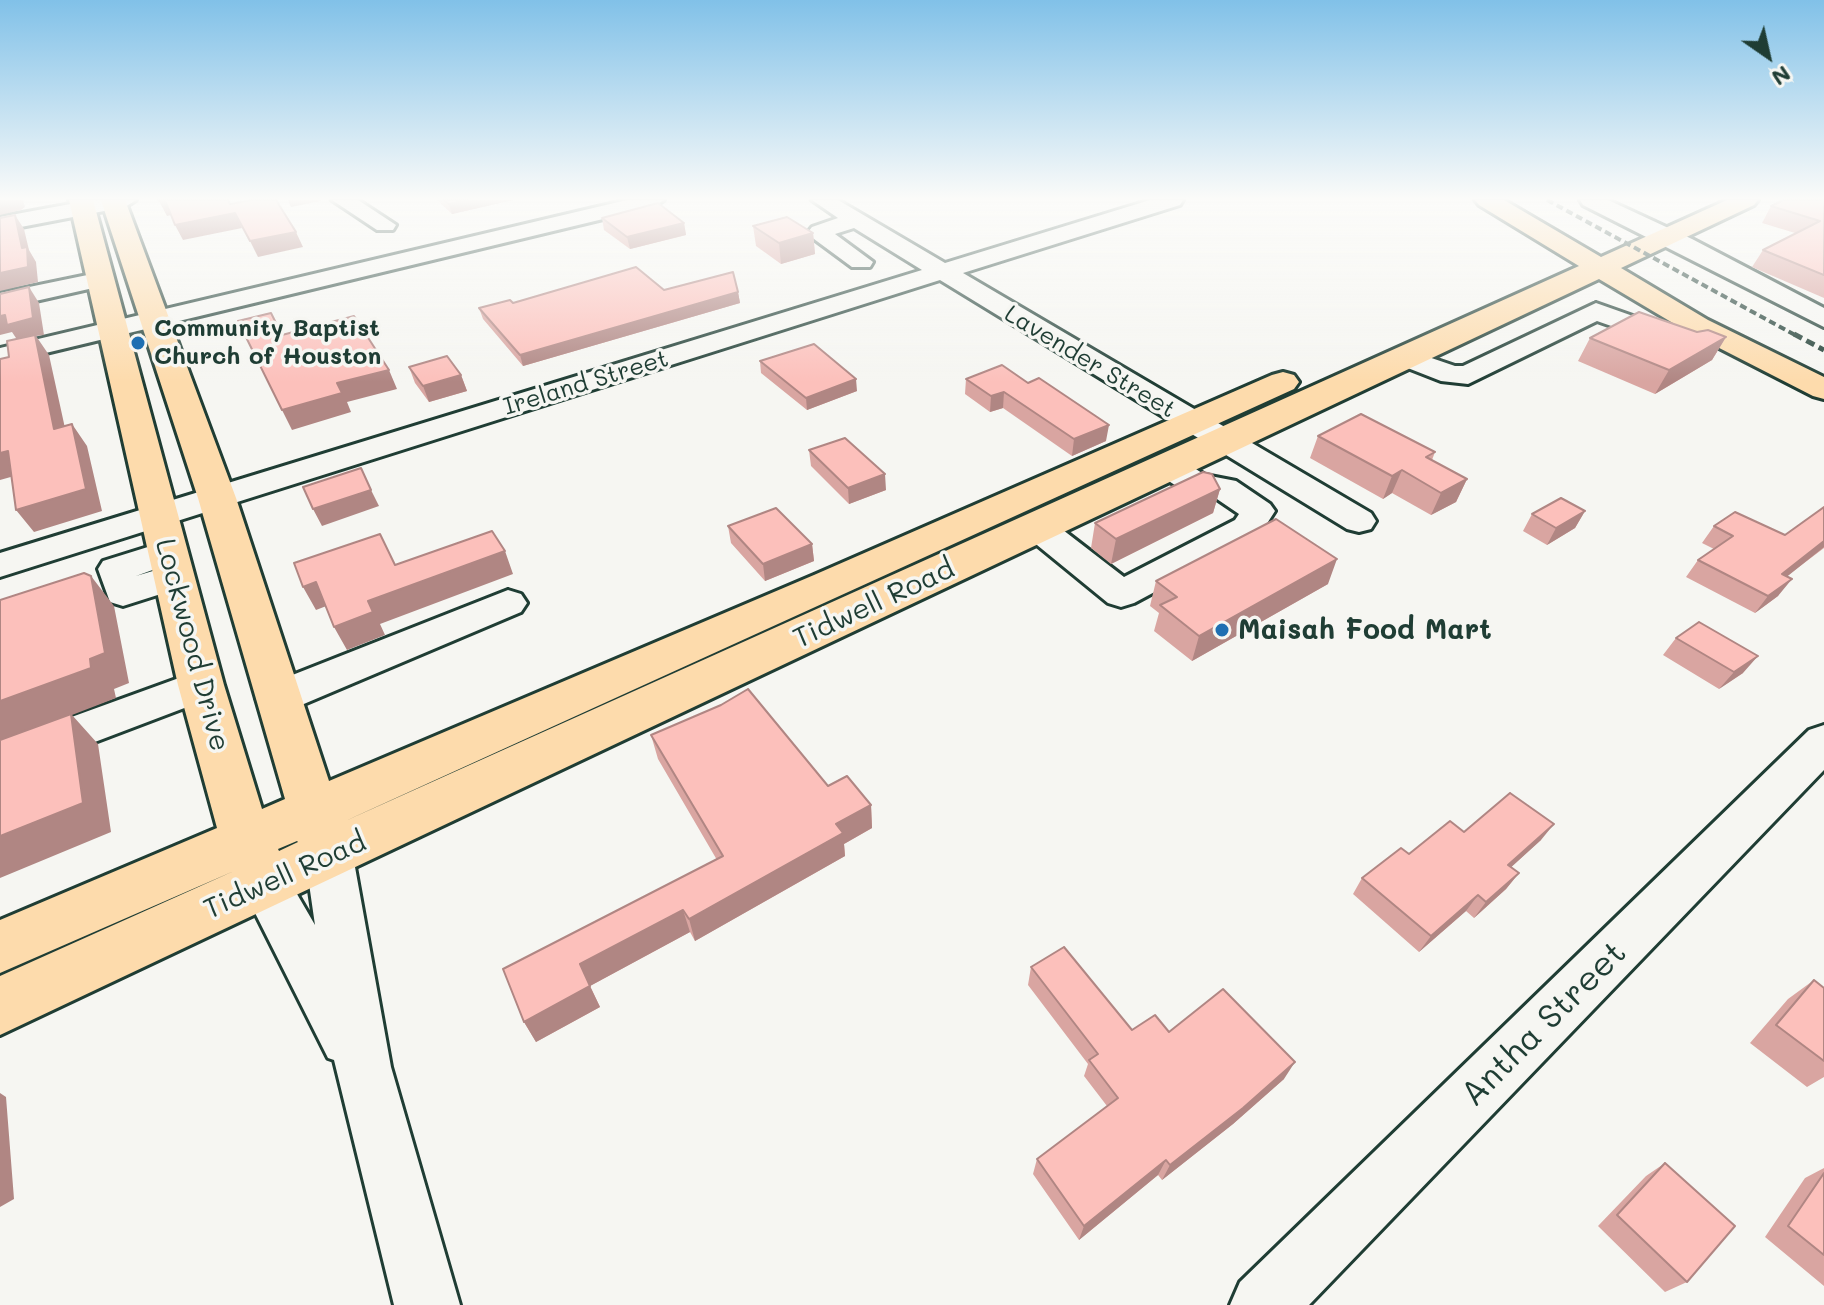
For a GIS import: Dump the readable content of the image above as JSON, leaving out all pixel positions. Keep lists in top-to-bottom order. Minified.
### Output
{"streets":{"main road":["Tidwell Road","Lockwood Drive"],"street":["Lavender Street","Ireland Street","Antha Street"]},"crossings":[["Lavender Street","Ireland Street"],["Lavender Street","Tidwell Road"],["Ireland Street","Lockwood Drive"],["Tidwell Road","Lockwood Drive"]],"places":["Community Baptist Church of Houston","Maisah Food Mart"],"north":"bottom right"}
